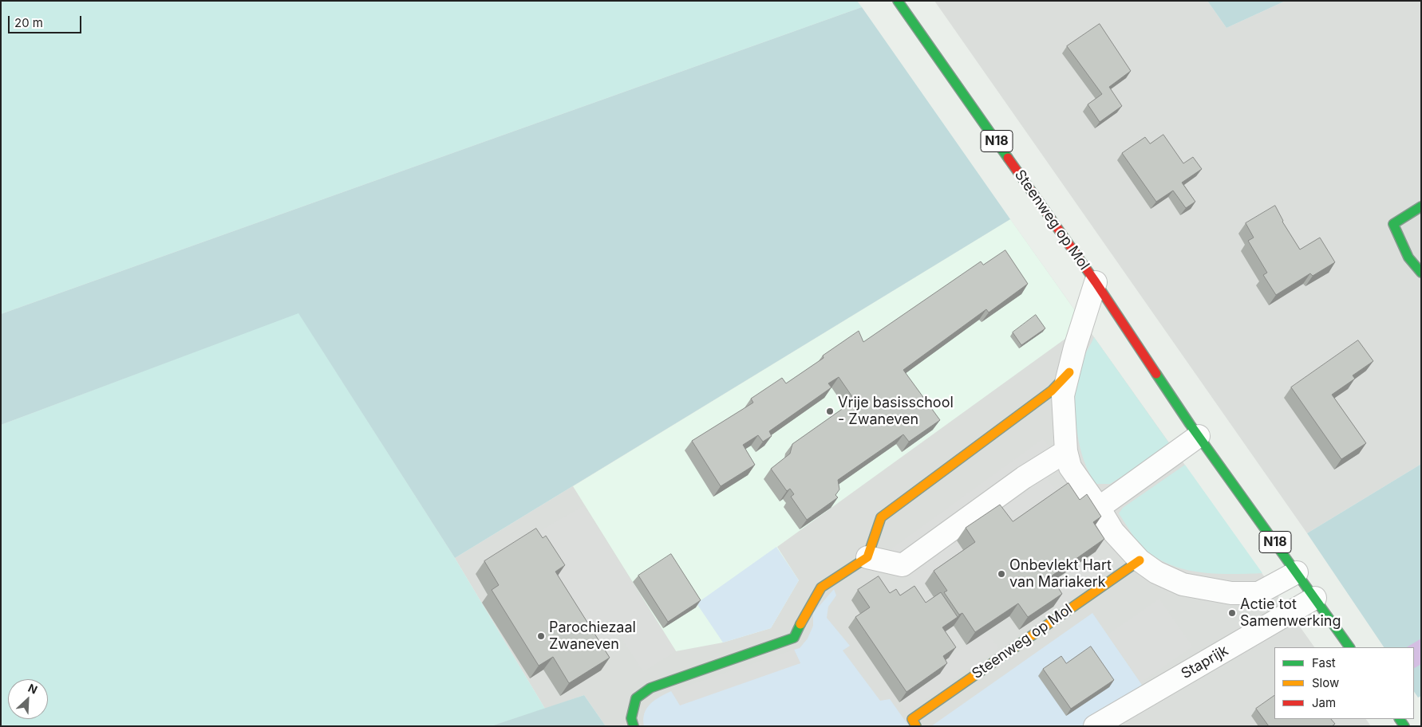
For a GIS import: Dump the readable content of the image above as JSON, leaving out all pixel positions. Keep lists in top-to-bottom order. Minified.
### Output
{"streets":{"street":["N18","Steenweg op Mol","Staprijk"]},"crossings":[["Steenweg op Mol","Staprijk"]],"places":["Vrije basisschool - Zwaneven","Onbevlekt Hart van Mariakerk","Actie tot Samenwerking","Parochiezaal Zwaneven"],"legend":["Fast","Slow","Jam"],"scale_bar":"20 m","north":"top right"}
